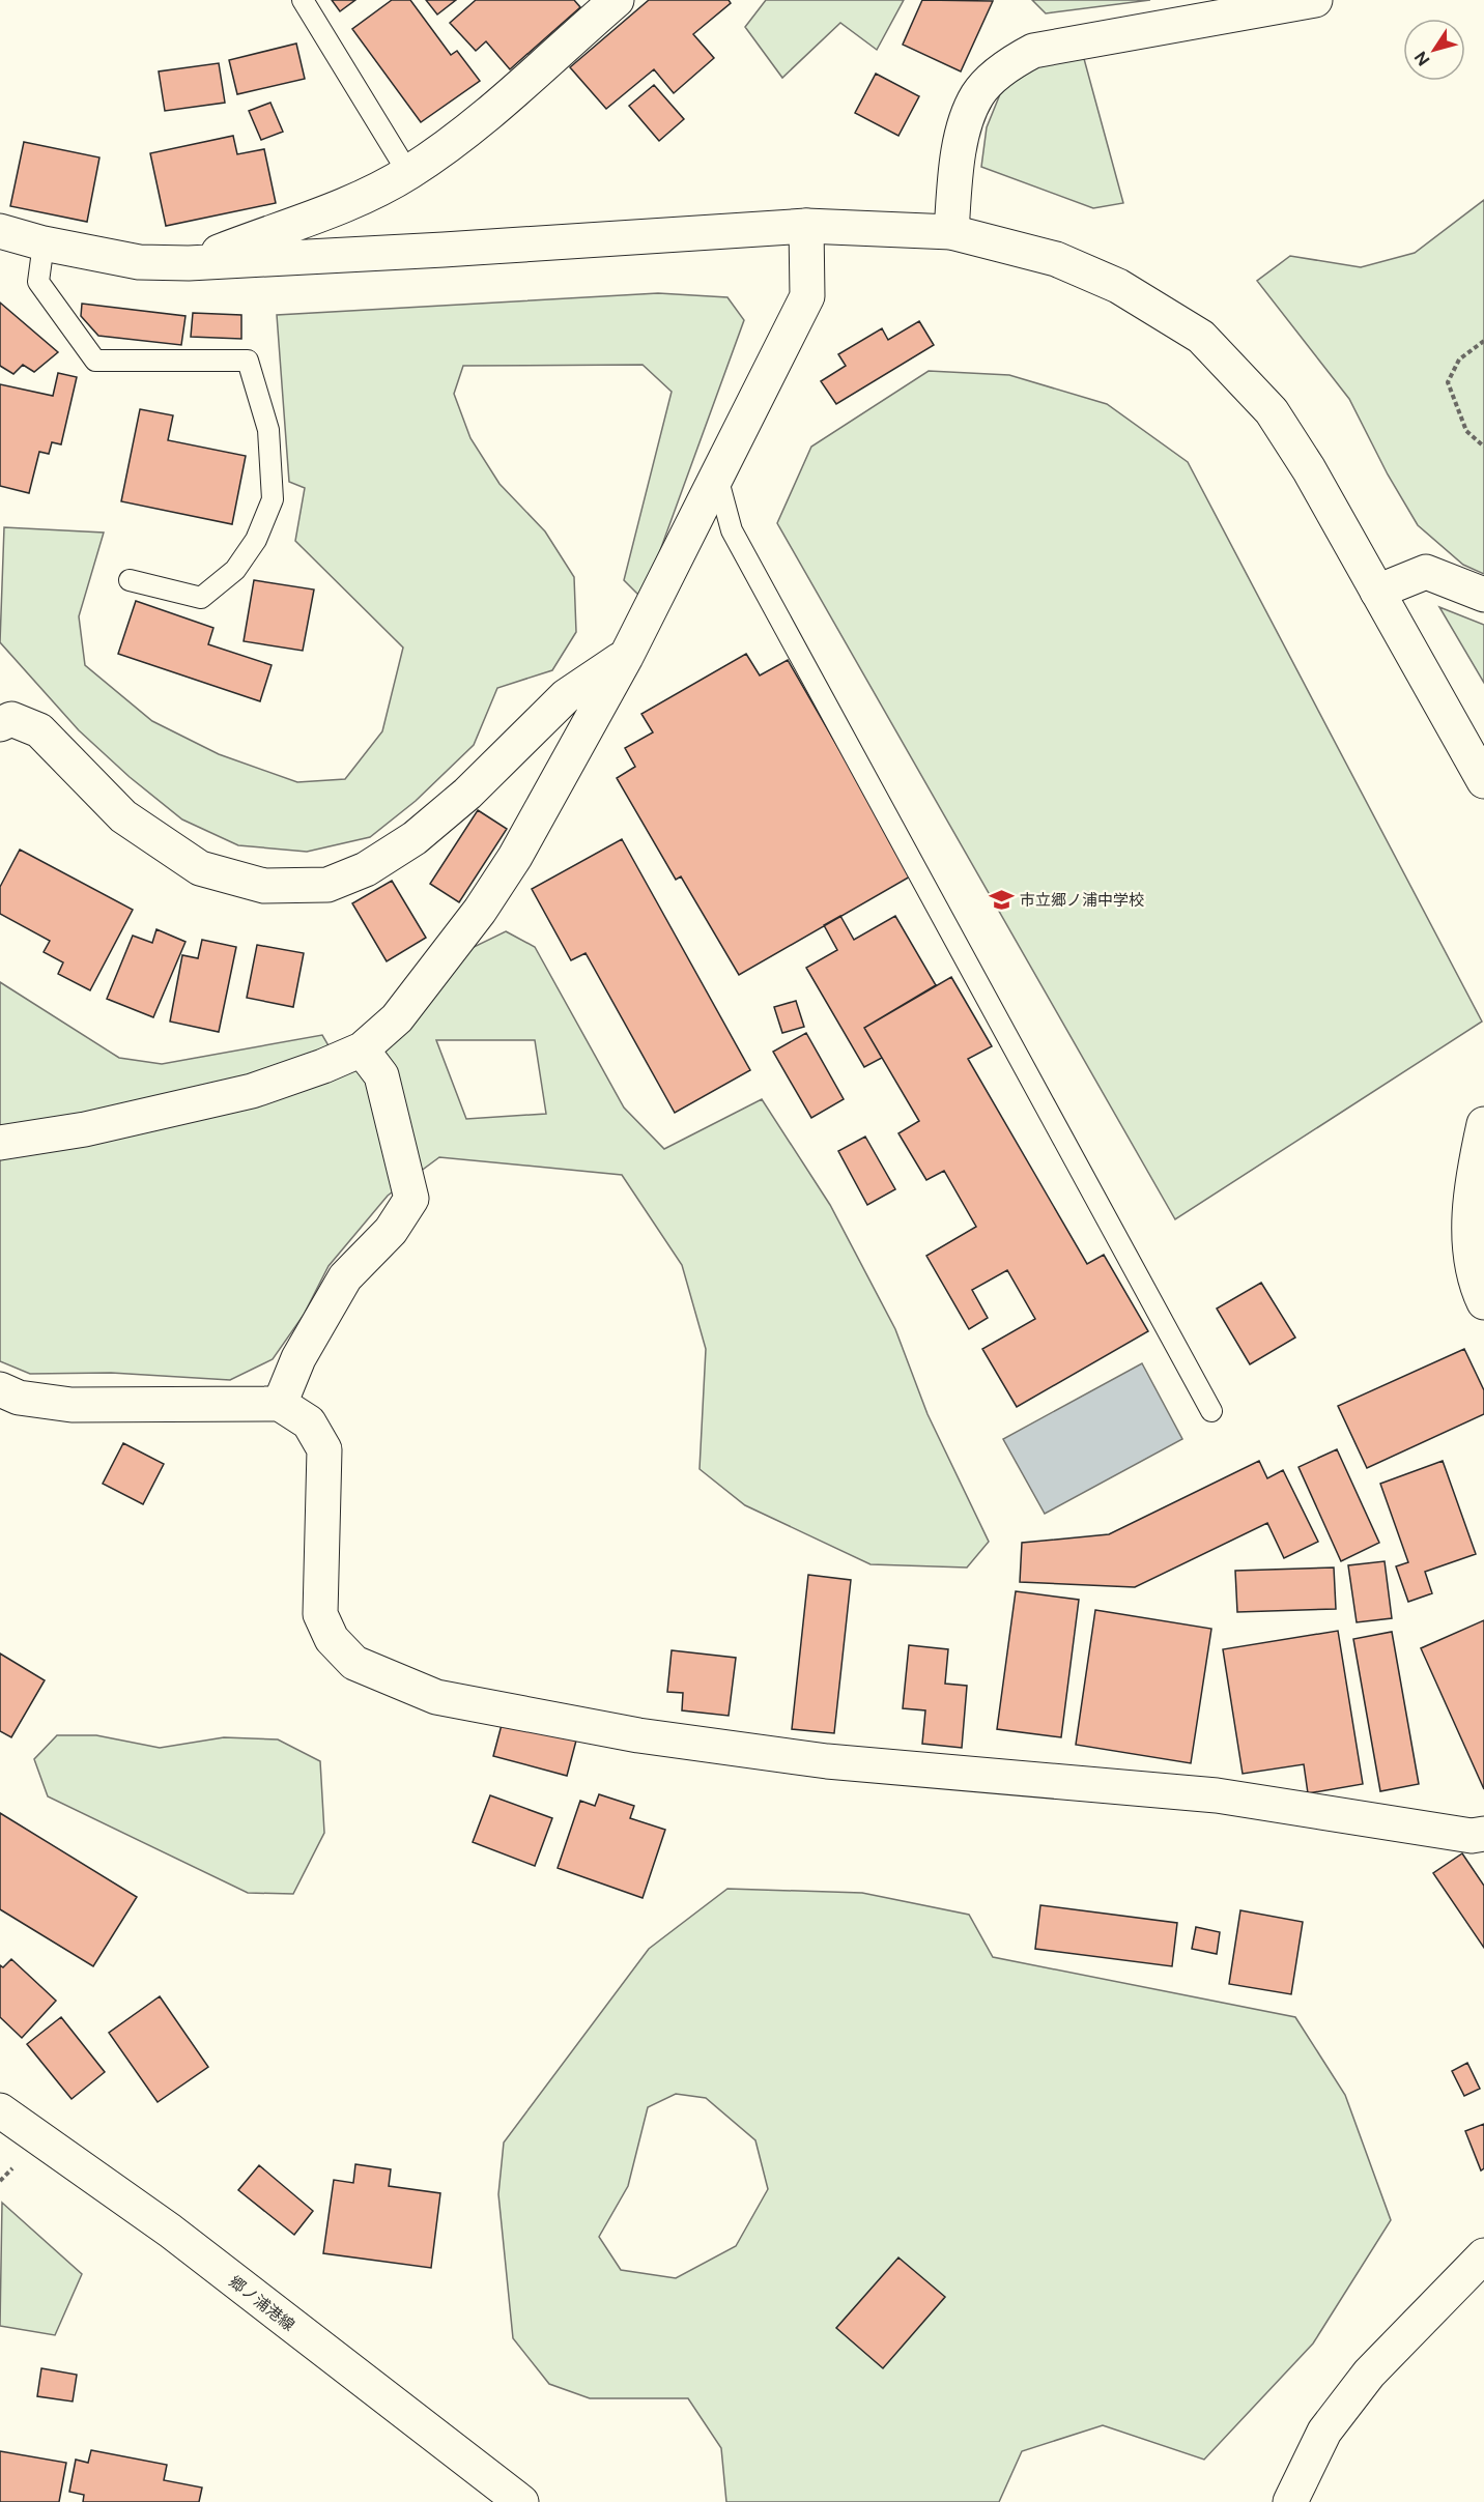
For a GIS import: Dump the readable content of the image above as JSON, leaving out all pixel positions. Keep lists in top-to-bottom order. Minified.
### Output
{"streets":{"street":["郷ノ浦港線"]},"places":{"school or university":["市立郷ノ浦中学校"]},"north":"bottom left"}
